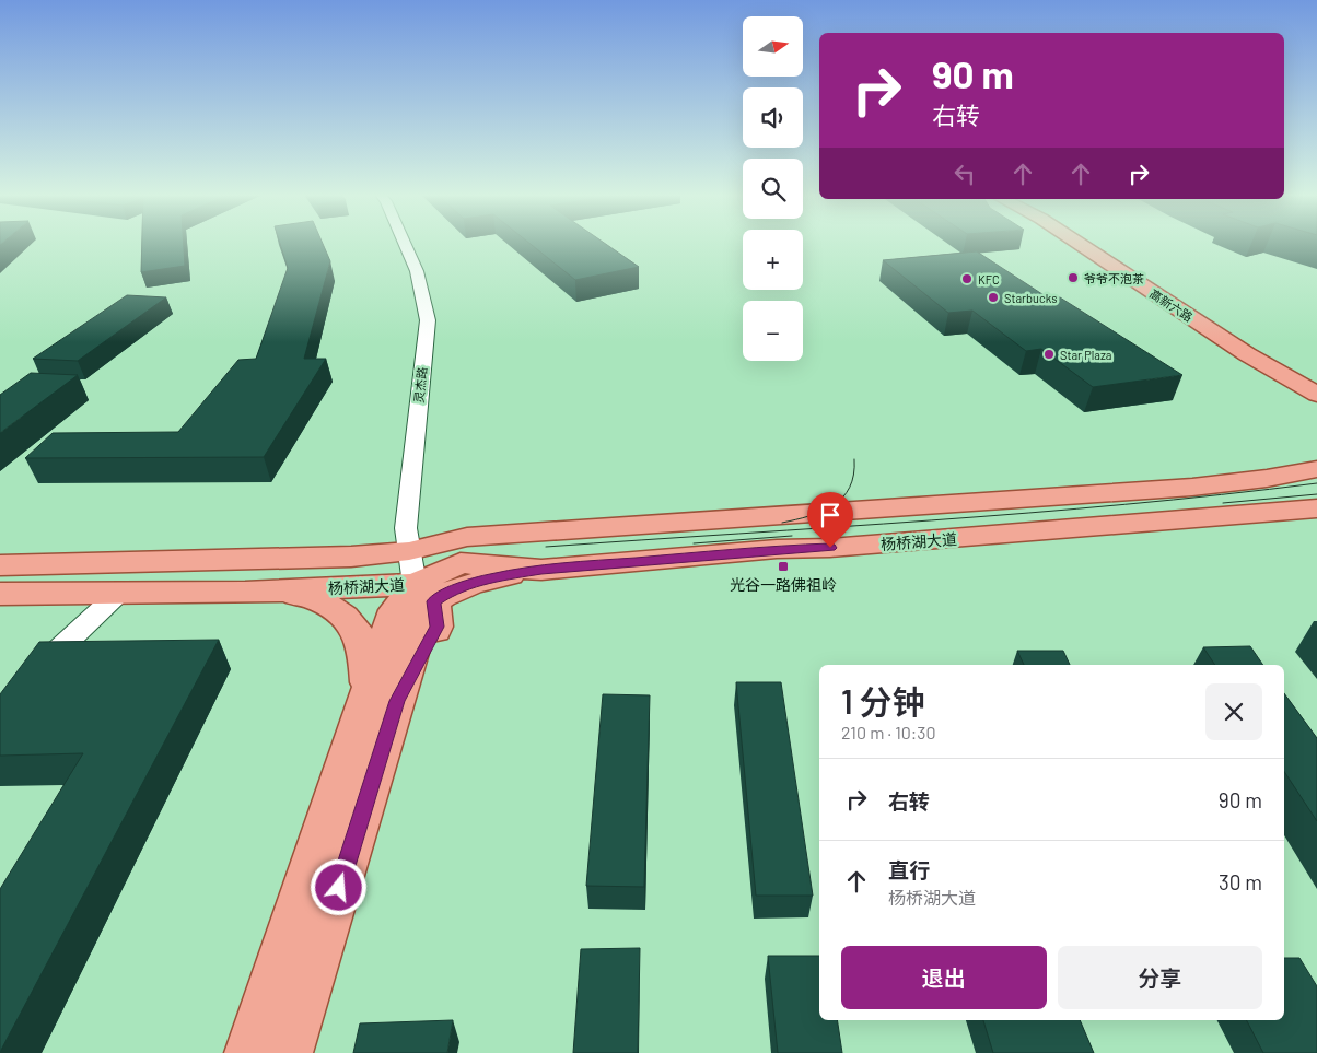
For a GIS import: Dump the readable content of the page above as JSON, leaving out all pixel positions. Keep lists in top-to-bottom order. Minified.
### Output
{"streets":{"main road":["高新六路","杨桥湖大道"],"street":["灵杰路"]},"crossings":[["灵杰路","杨桥湖大道"]],"places":{"other":["爷爷不泡茶","KFC","Starbucks","Star Plaza"],"transit":["光谷一路佛祖岭"]},"north":"right","page":{"map_buttons":["+","−"],"turn":["90 m","右转"],"heading":["1 分钟","210 m · 10:30"],"list":[{"name":"右转","value":"90 m"},{"name":"直行","note":"杨桥湖大道","value":"30 m"}],"buttons":["退出","分享"]}}
